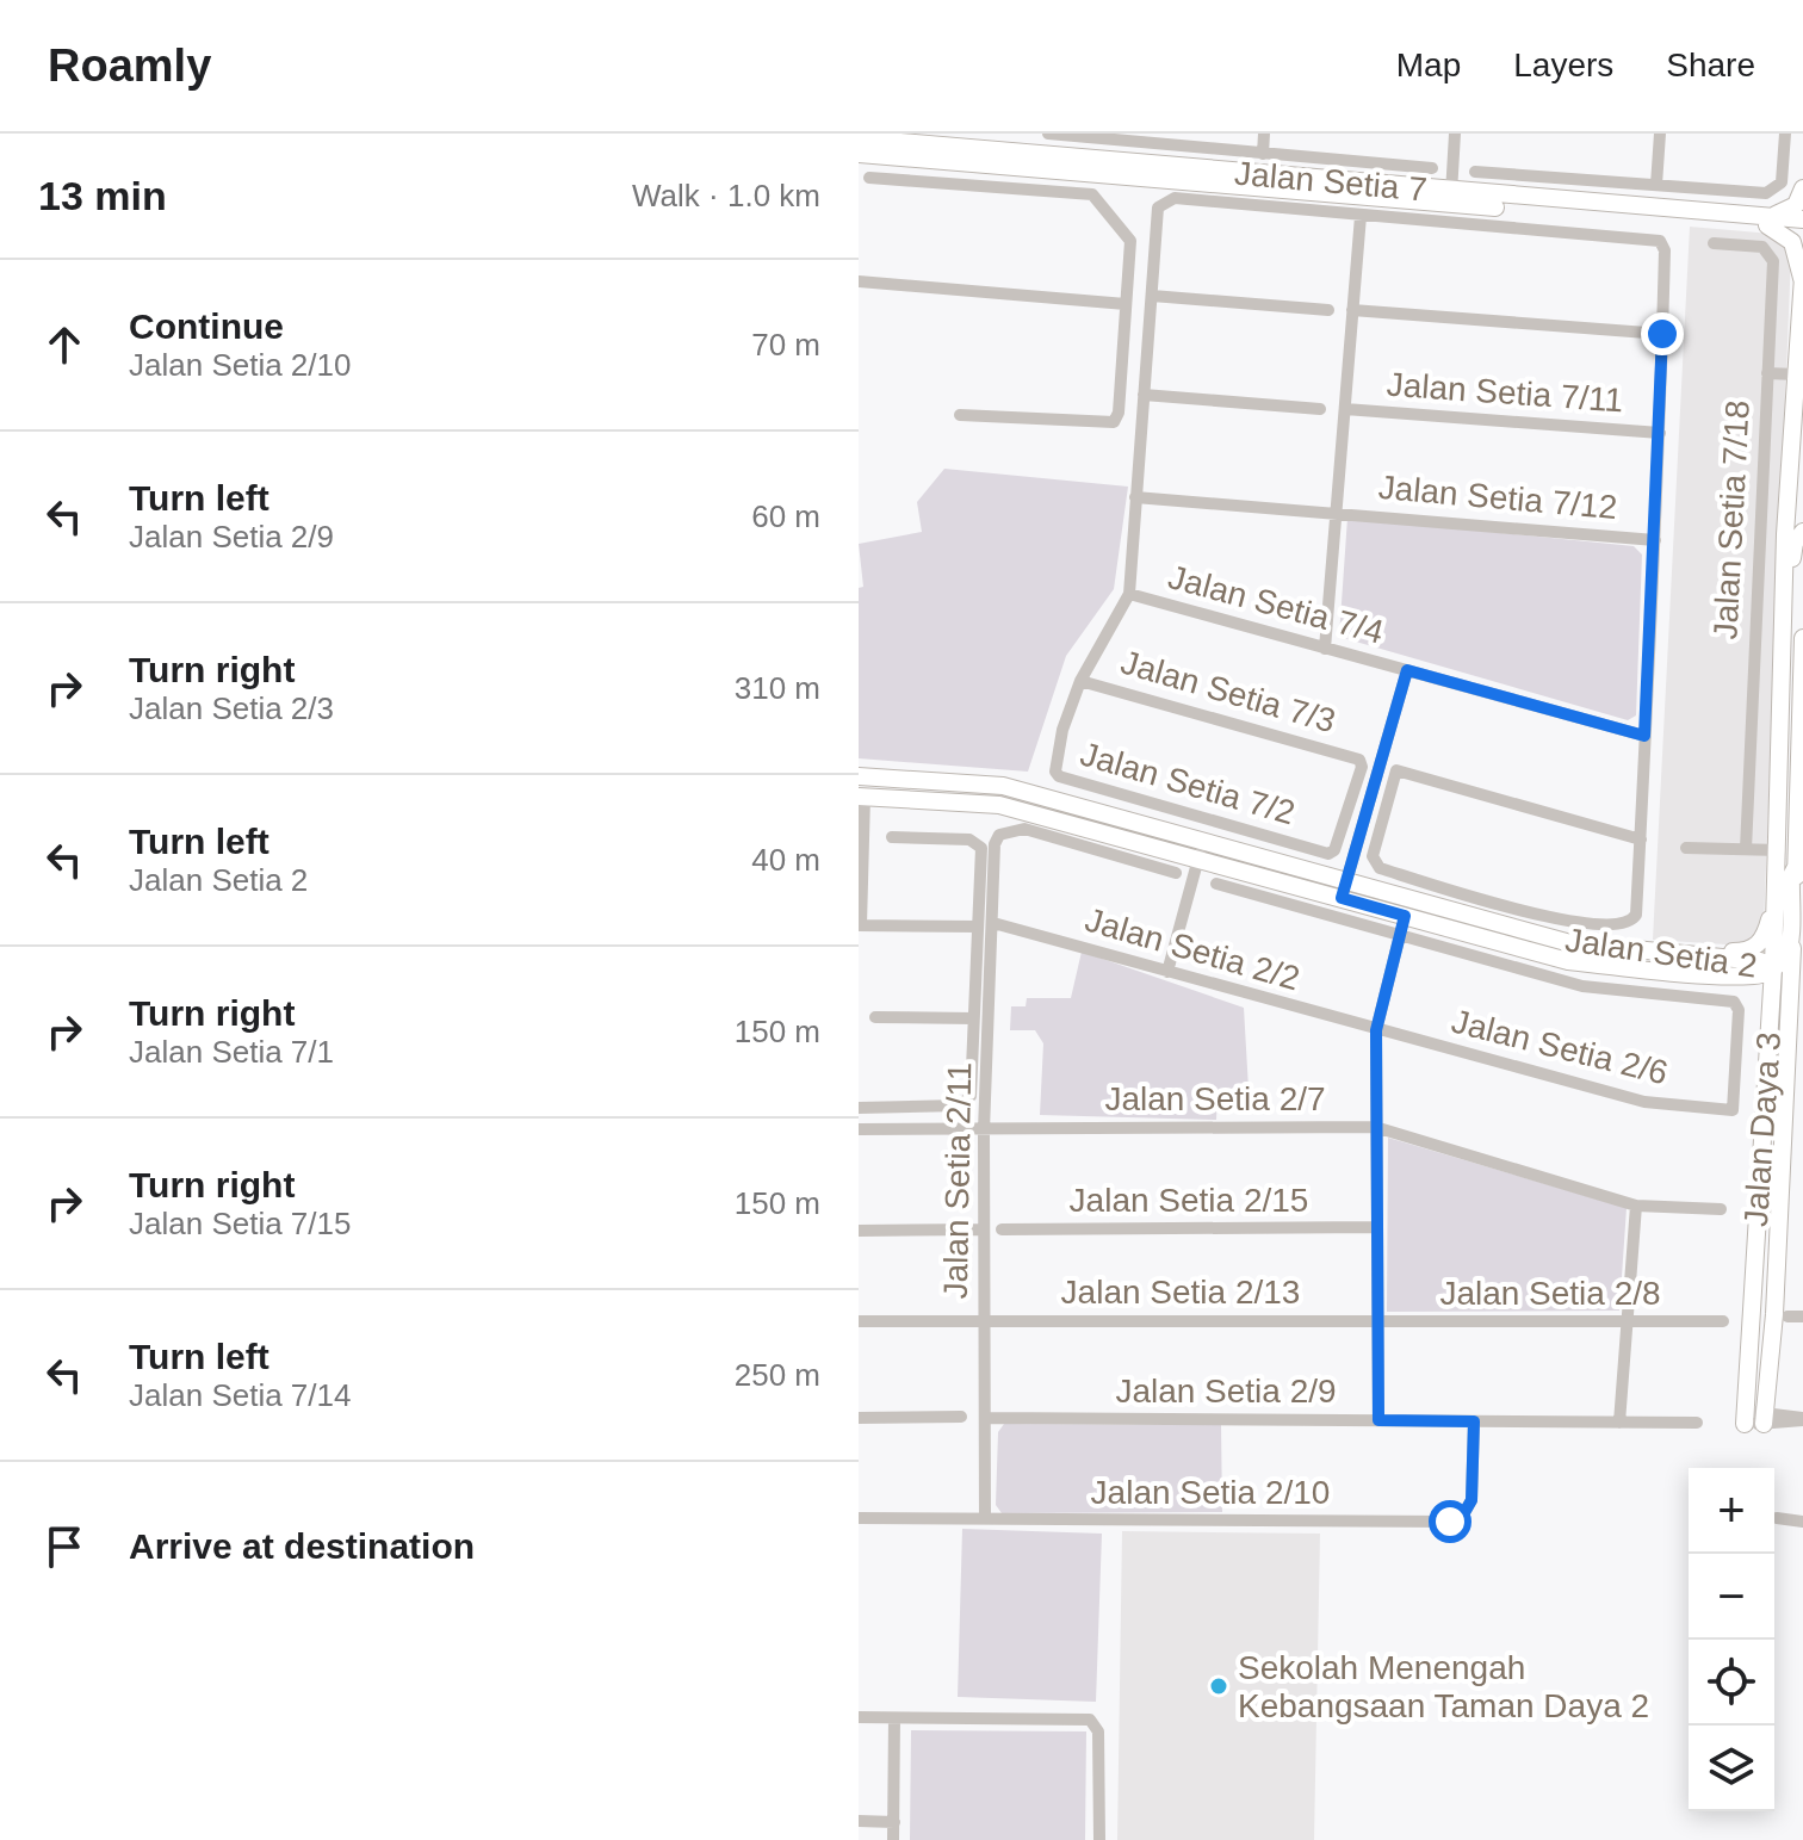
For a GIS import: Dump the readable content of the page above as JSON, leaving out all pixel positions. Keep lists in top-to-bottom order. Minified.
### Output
{"streets":{"street":["Jalan Setia 7","Jalan Setia 7/11","Jalan Setia 7/12","Jalan Setia 7/18","Jalan Setia 7/4","Jalan Setia 7/3","Jalan Setia 7/2","Jalan Setia 2/2","Jalan Setia 2","Jalan Setia 2/6","Jalan Setia 2/7","Jalan Daya 3","Jalan Setia 2/11","Jalan Setia 2/15","Jalan Setia 2/13","Jalan Setia 2/8","Jalan Setia 2/9","Jalan Setia 2/10"]},"crossings":[["Jalan Setia 7/4","Jalan Setia 7/2"],["Jalan Setia 7/3","Jalan Setia 7/2"],["Jalan Setia 2/2","Jalan Setia 2/6"],["Jalan Setia 2/2","Jalan Setia 2/11"],["Jalan Setia 2","Jalan Daya 3"],["Jalan Setia 2/7","Jalan Setia 2/11"],["Jalan Setia 2/11","Jalan Setia 2/13"],["Jalan Setia 2/11","Jalan Setia 2/9"],["Jalan Setia 2/11","Jalan Setia 2/10"],["Jalan Setia 2/13","Jalan Setia 2/8"],["Jalan Setia 2/9","Jalan Setia 2/10"]],"places":["Sekolah Menengah Kebangsaan Taman Daya 2"],"page":{"header":"Roamly","nav":["Map","Layers","Share"],"heading":["13 min","Walk · 1.0 km"],"list":[["Continue","Jalan Setia 2/10","70 m"],["Turn left","Jalan Setia 2/9","60 m"],["Turn right","Jalan Setia 2/3","310 m"],["Turn left","Jalan Setia 2","40 m"],["Turn right","Jalan Setia 7/1","150 m"],["Turn right","Jalan Setia 7/15","150 m"],["Turn left","Jalan Setia 7/14","250 m"],"Arrive at destination"],"map_buttons":["+","−"]}}
